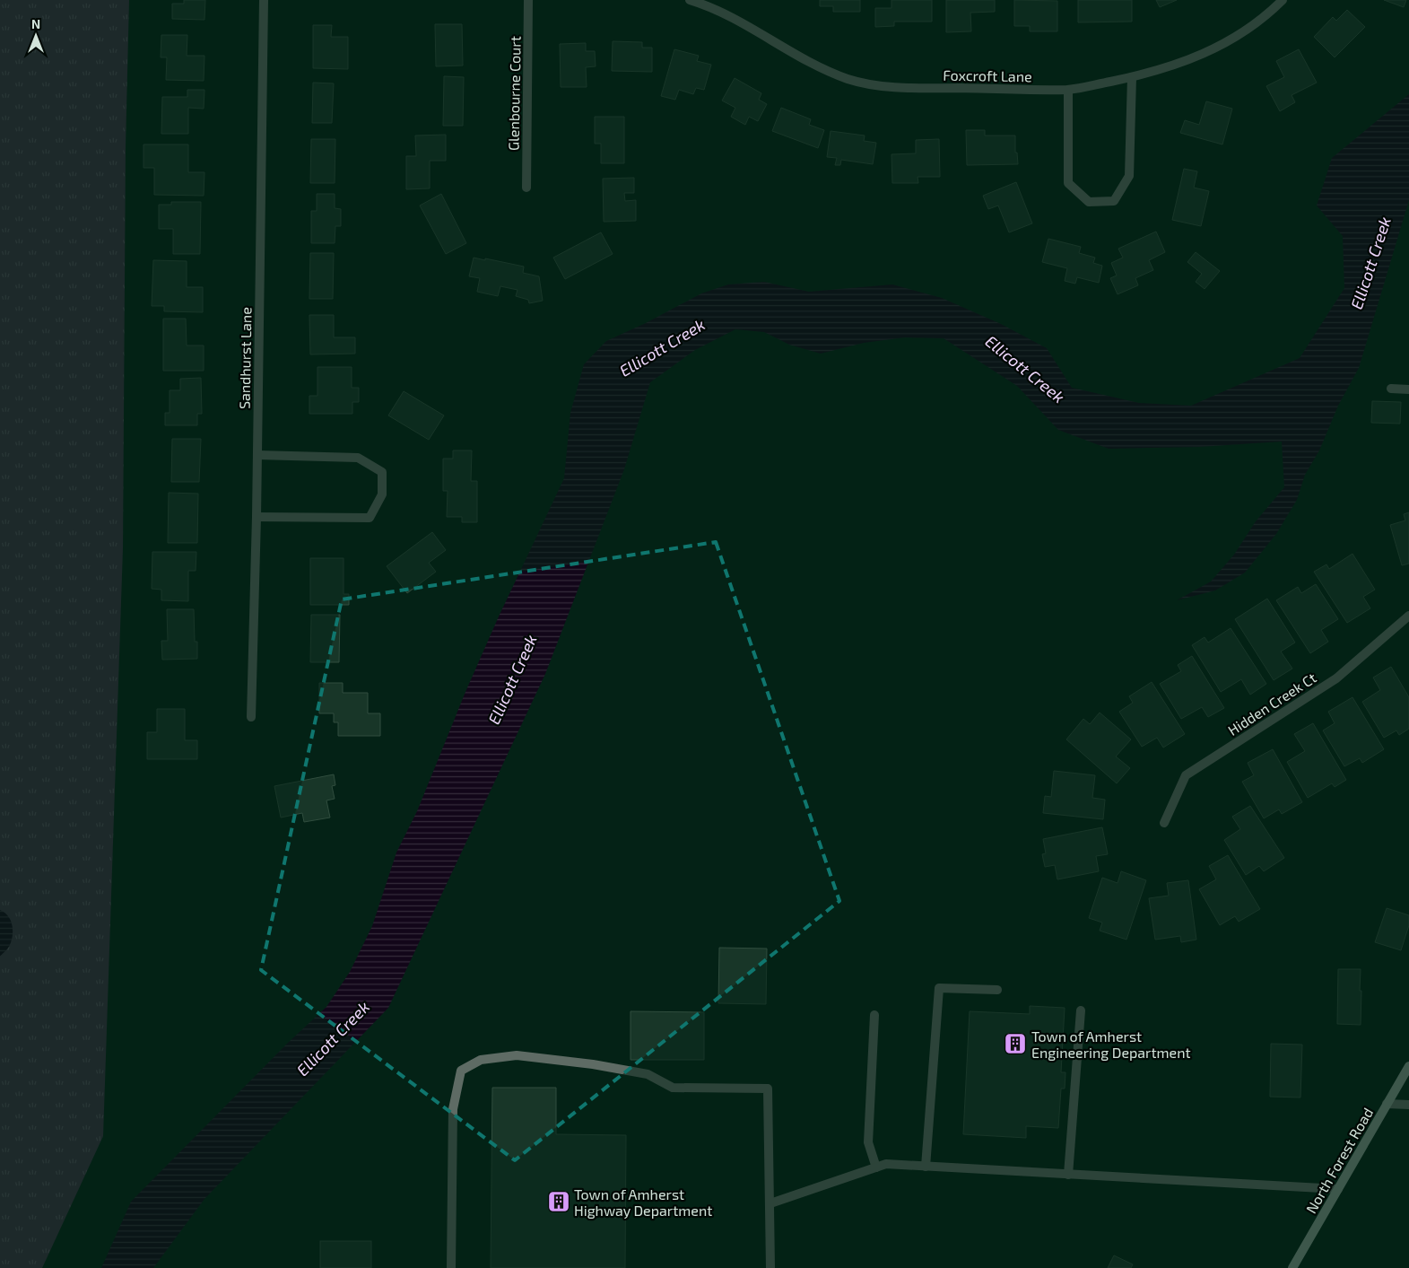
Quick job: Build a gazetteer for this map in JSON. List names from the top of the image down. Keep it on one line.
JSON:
{"streets":{"street":["Foxcroft Lane","Glenbourne Court","Sandhurst Lane","Hidden Creek Ct","North Forest Road"]},"water":["Ellicott Creek"],"places":{"building":["Town of Amherst Engineering Department","Town of Amherst Highway Department"]},"north":"top"}
